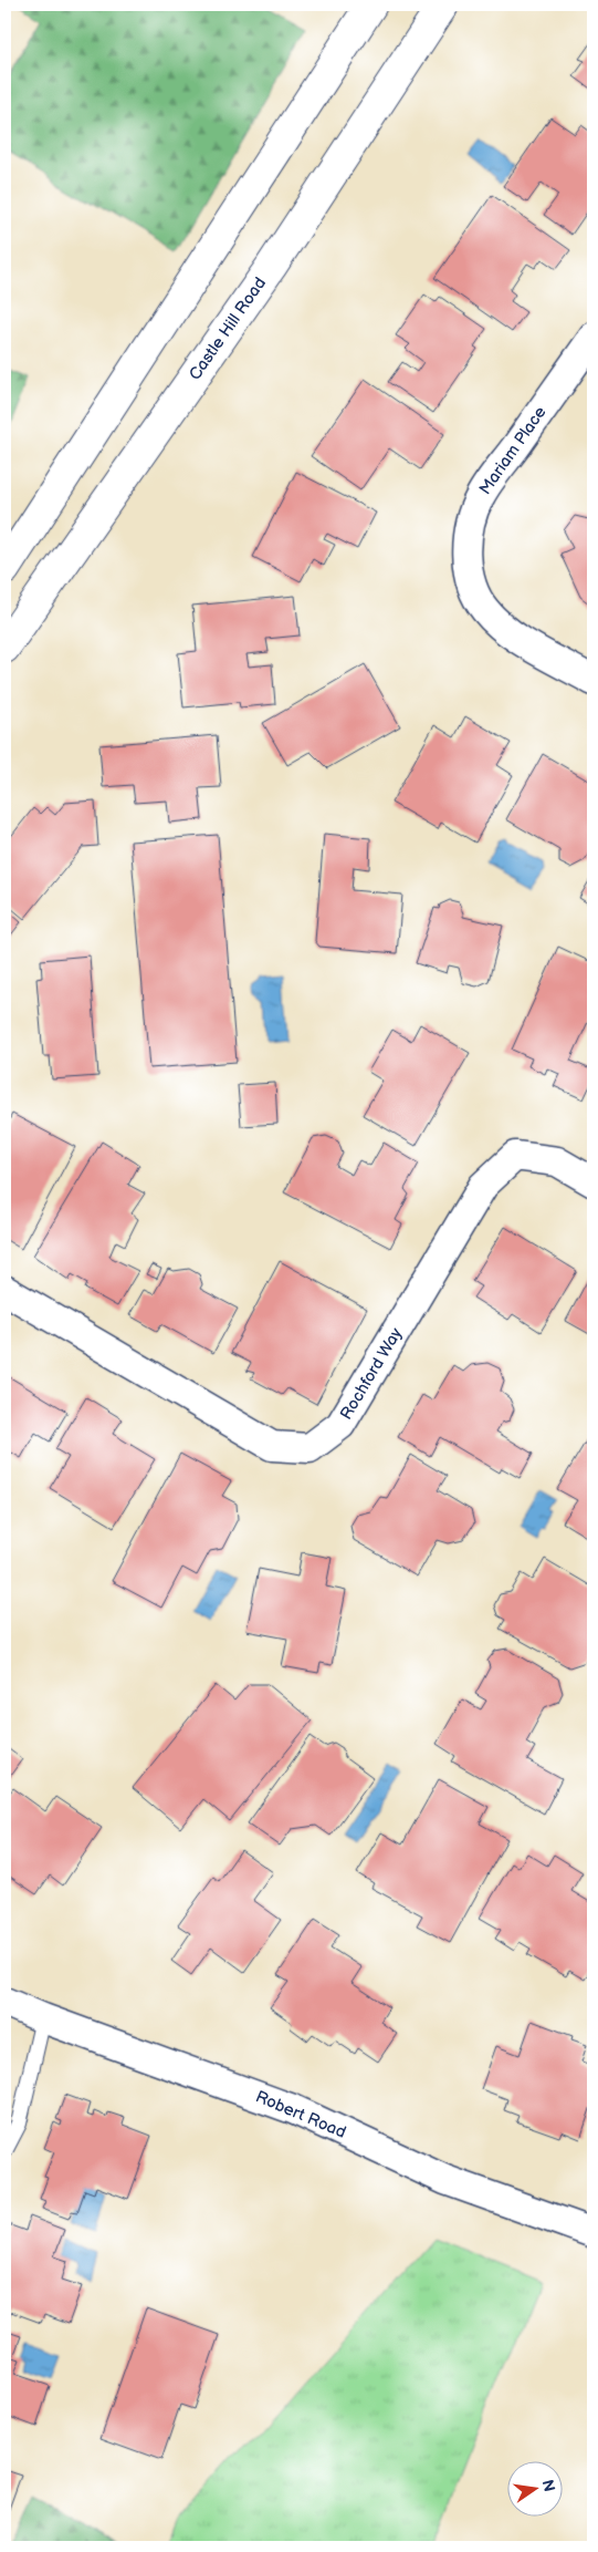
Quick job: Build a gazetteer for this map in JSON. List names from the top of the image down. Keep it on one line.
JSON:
{"streets":{"main road":["Castle Hill Road"],"street":["Mariam Place","Rochford Way","Robert Road"]},"north":"right"}
